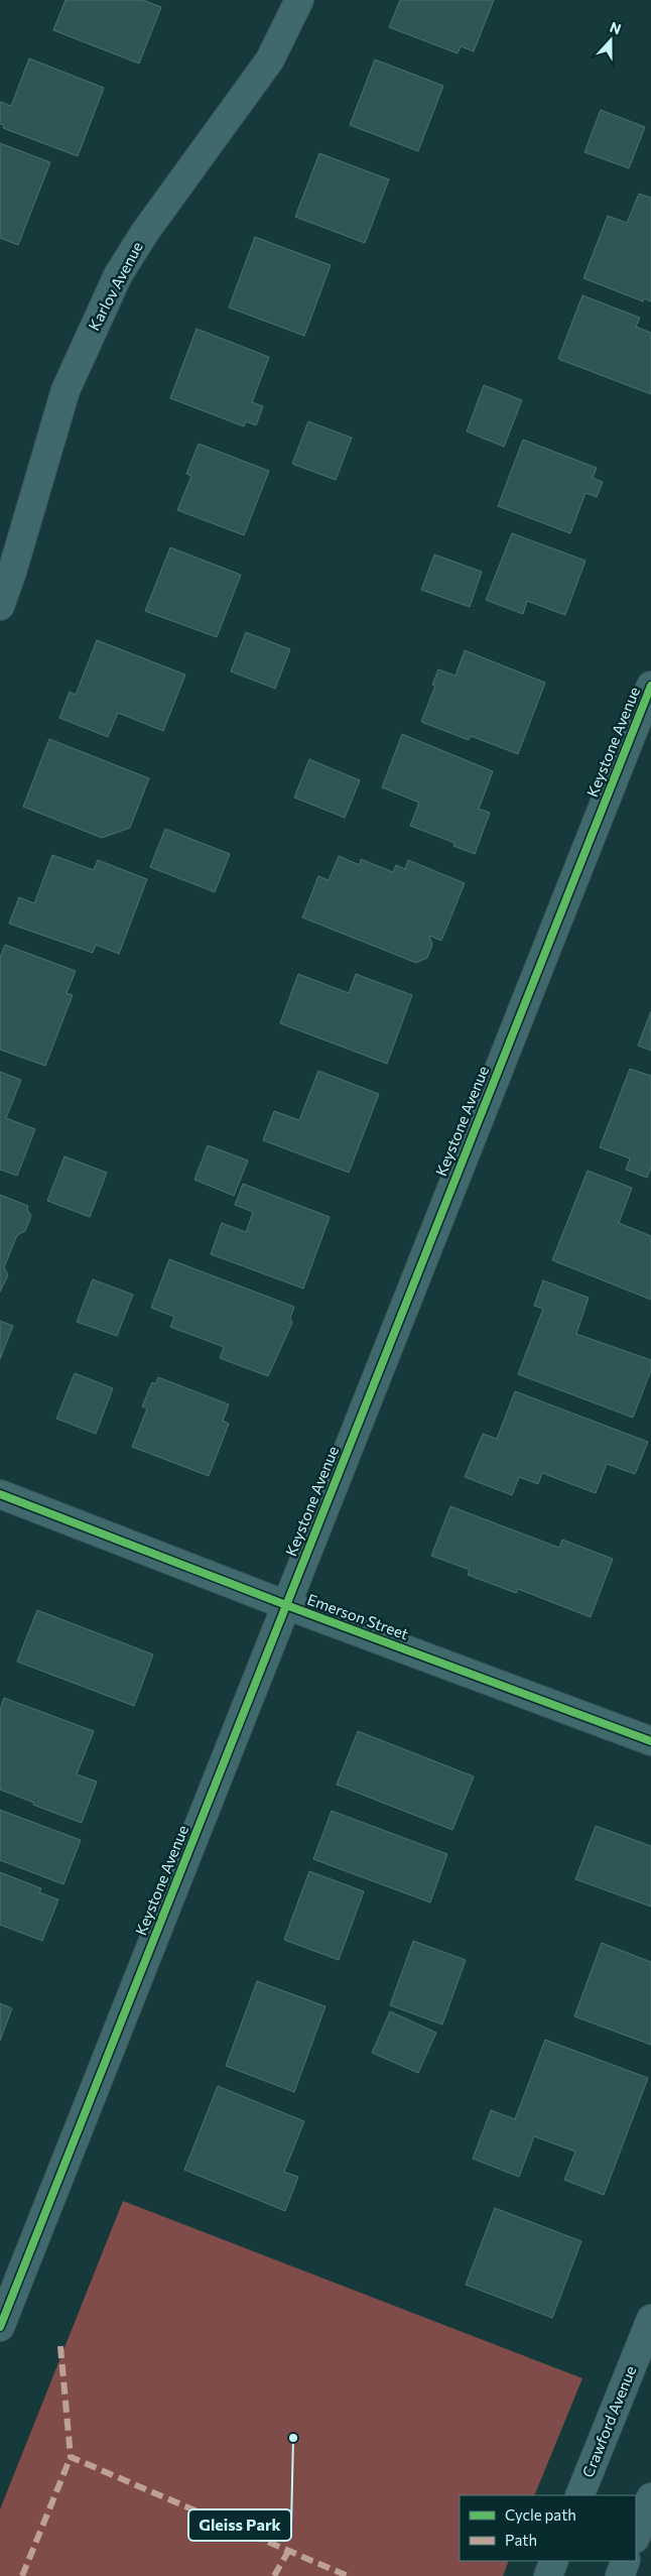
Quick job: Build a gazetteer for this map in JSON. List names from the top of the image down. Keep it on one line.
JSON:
{"streets":{"main road":["Crawford Avenue"],"street":["Karlov Avenue","Keystone Avenue","Emerson Street"]},"crossings":[["Keystone Avenue","Emerson Street"]],"places":["Gleiss Park"],"legend":["Cycle path","Path"],"north":"top"}
